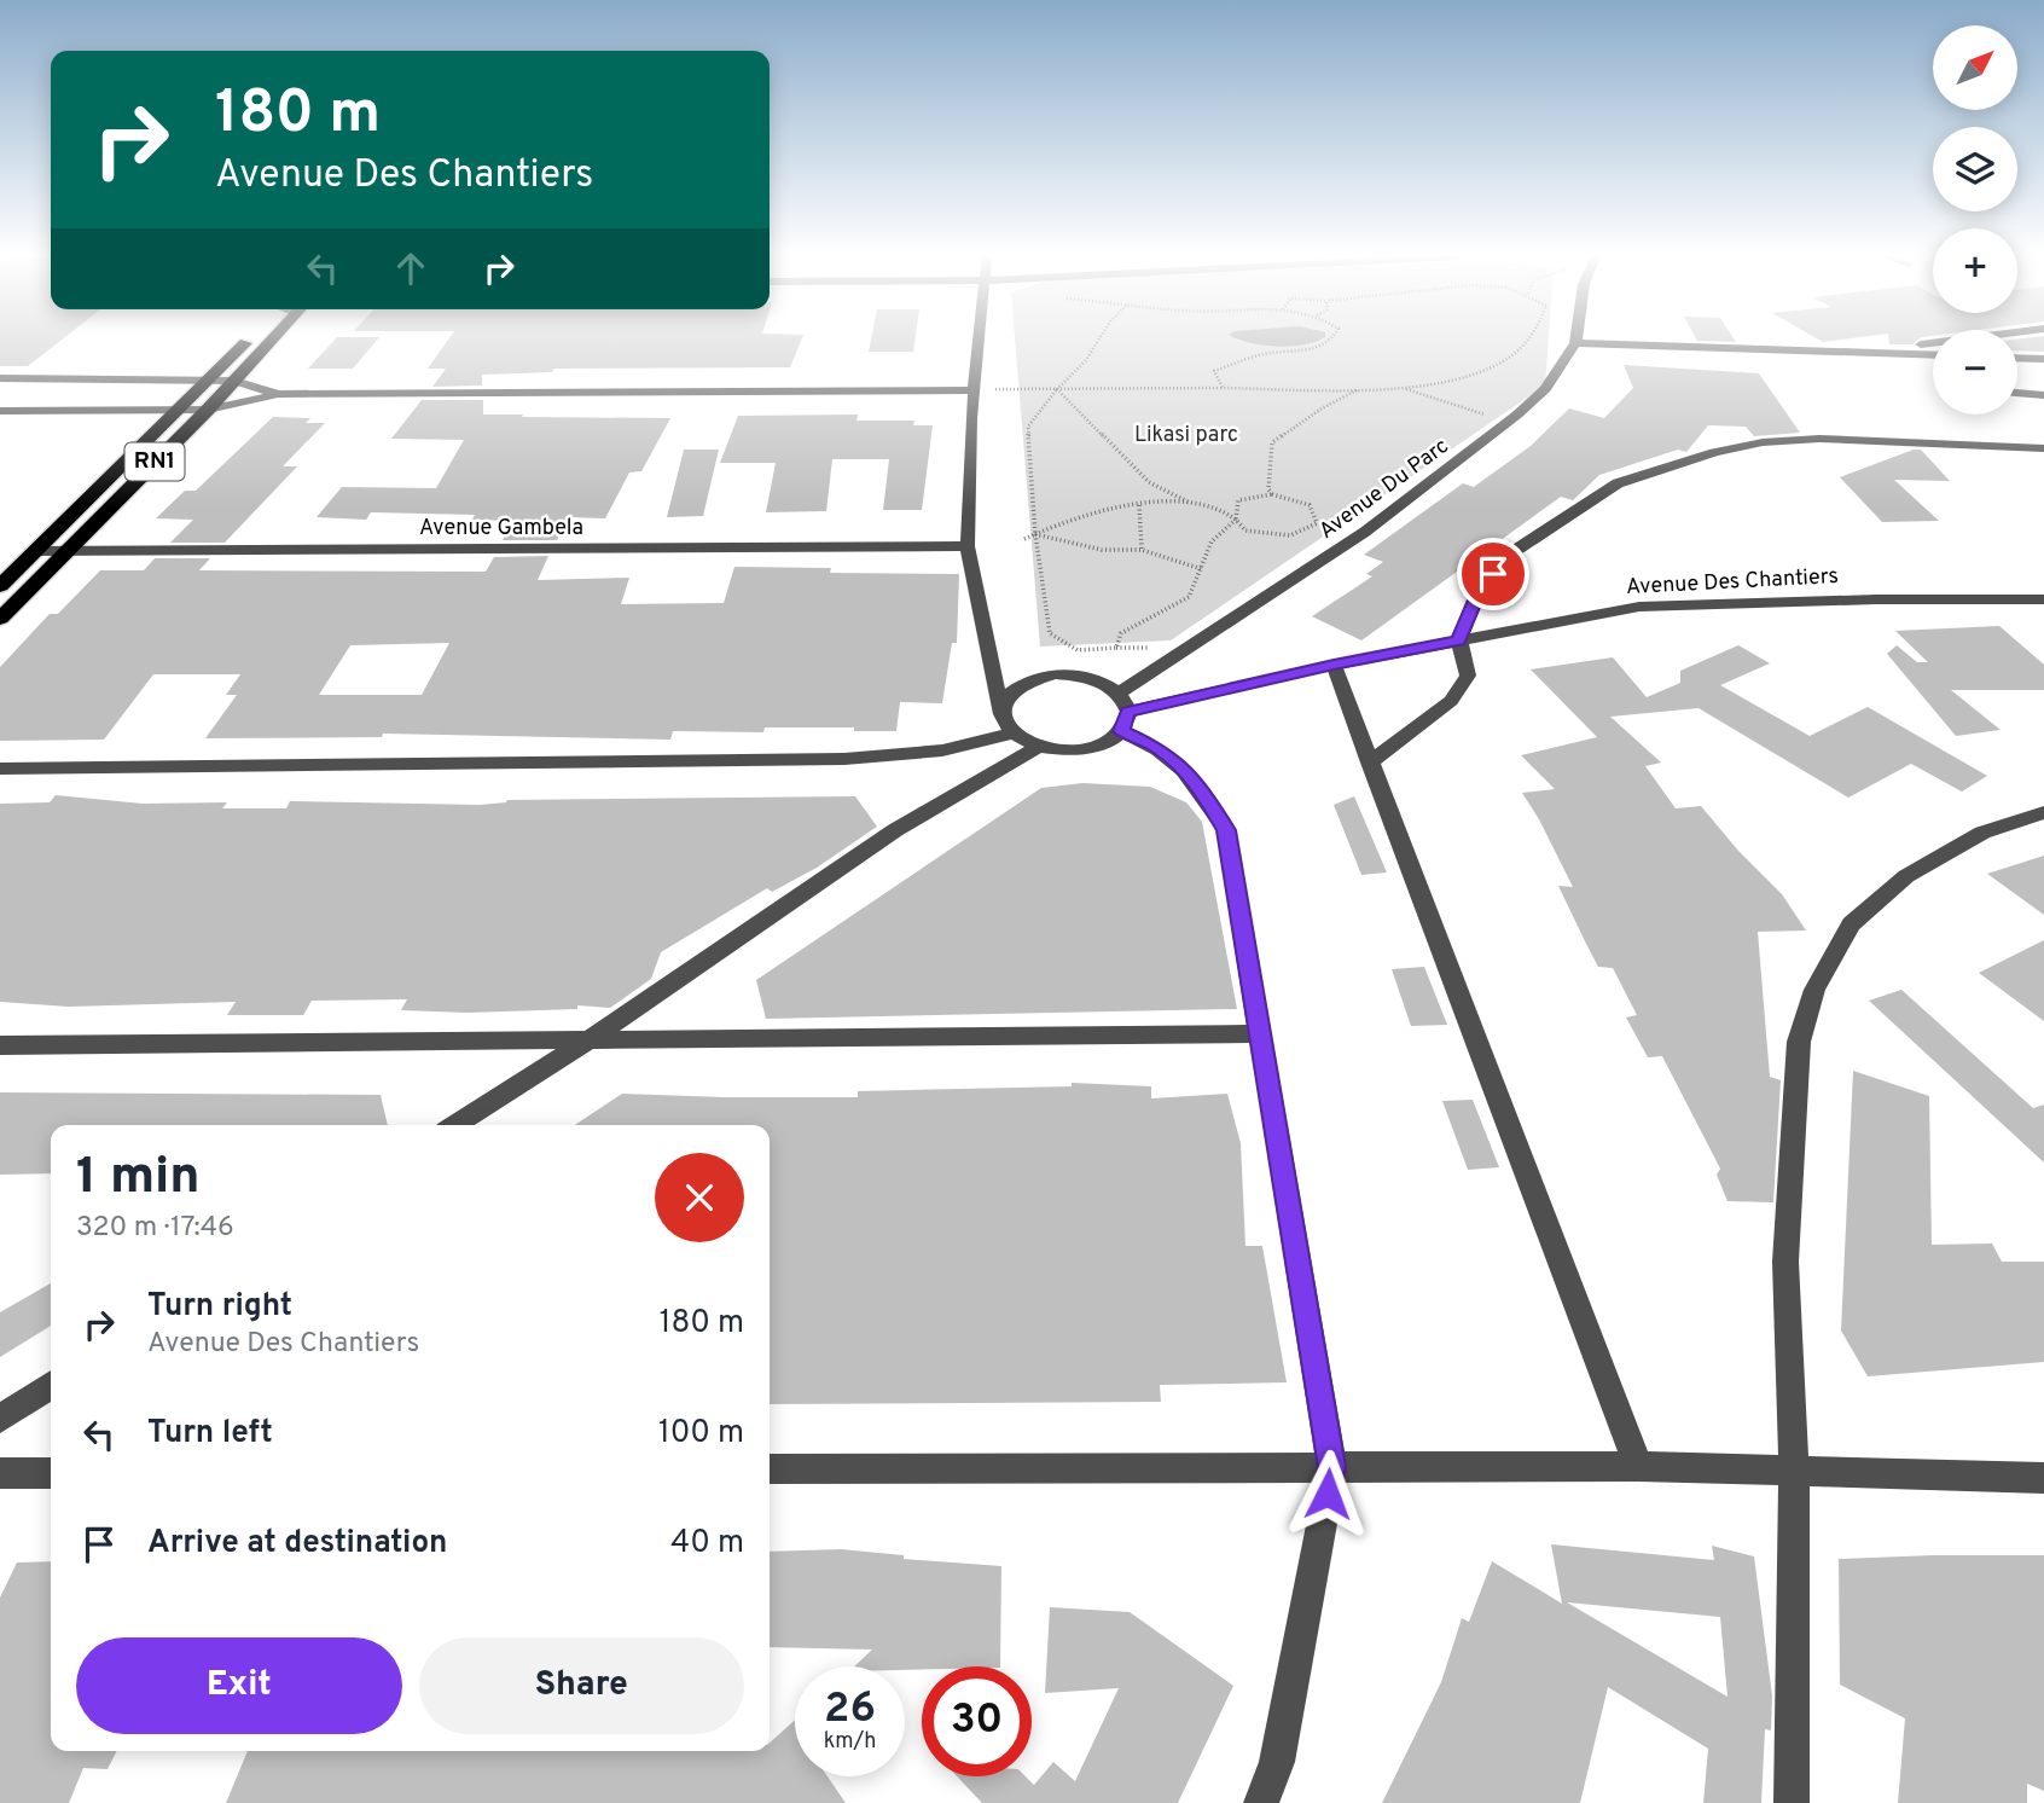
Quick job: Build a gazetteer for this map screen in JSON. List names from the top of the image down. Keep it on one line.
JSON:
{"streets":{"highway":["RN1"],"street":["Avenue Du Parc","Avenue Gambela","Avenue Des Chantiers"]},"crossings":[["RN1","Avenue Gambela"],["Avenue Du Parc","Avenue Des Chantiers"]],"parks":["Likasi parc"],"north":"top right","page":{"map_buttons":["+","−"],"turn":["180 m","Avenue Des Chantiers"],"heading":["1 min","320 m · 17:46"],"list":[{"name":"Turn right","note":"Avenue Des Chantiers","value":"180 m"},{"name":"Turn left","value":"100 m"},{"name":"Arrive at destination","value":"40 m"}],"buttons":["Exit","Share"],"speed":"26 km/h","limit":"30"}}
